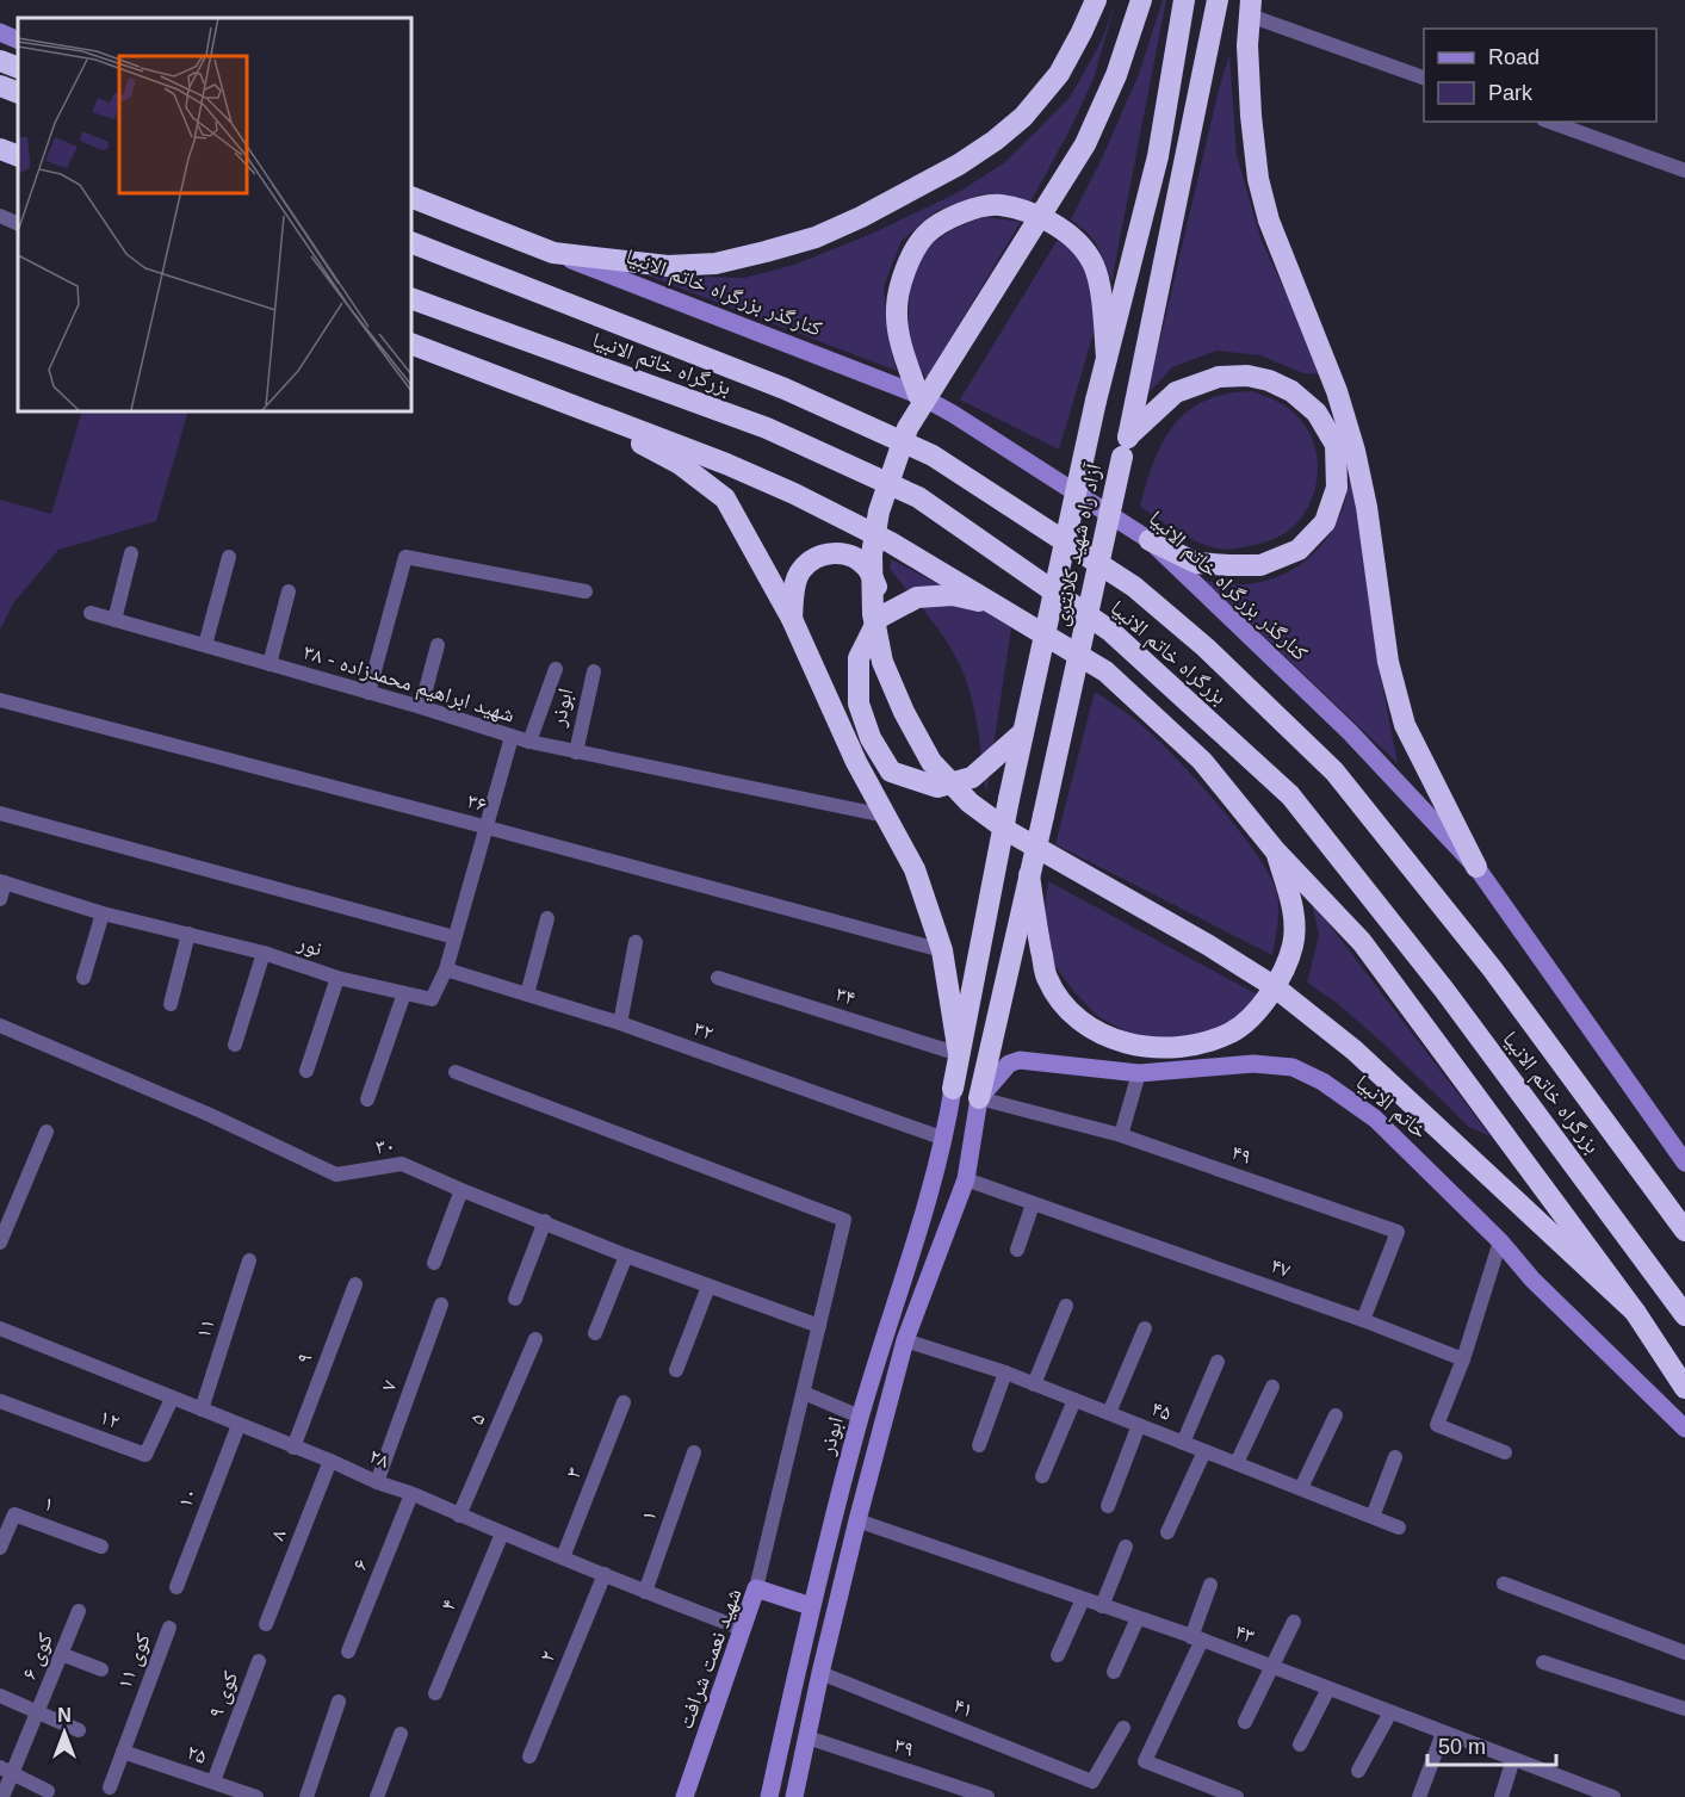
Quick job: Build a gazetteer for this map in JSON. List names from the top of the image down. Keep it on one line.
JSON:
{"streets":{"highway":["کنارگذر بزرگراه خاتم الانبیا","بزرگراه خاتم الانبیا","آزاد راه شهید کلانتری"],"main road":["ابوذر","خاتم الانبیا","شهید نعمت شرافت"],"street":["شهید ابراهیم محمدزاده - ۳۸","۳۶","نور","۳۴","۳۲","۳۰","۴۹","۴۷","۱۱","۹","۷","۴۵","۱۲","۵","۲۸","۳","۱۰","۱","۸","۶","۴","۴۳","کوی ۶","۲","کوی ۱۱","کوی ۹","۴۱","۳۹","۲۵"]},"crossings":[["آزاد راه شهید کلانتری","ابوذر"],["آزاد راه شهید کلانتری","۳۴"],["آزاد راه شهید کلانتری","خاتم الانبیا"],["آزاد راه شهید کلانتری","۴۹"],["شهید ابراهیم محمدزاده - ۳۸","ابوذر"],["شهید ابراهیم محمدزاده - ۳۸","نور"],["ابوذر","۳۲"],["ابوذر","شهید نعمت شرافت"],["۳۶","نور"],["نور","۳۲"],["خاتم الانبیا","۴۹"],["۴۹","۴۷"],["۱۱","۲۸"],["۹","۲۸"],["۷","۲۸"],["۱۲","۲۸"],["۵","۲۸"],["۲۸","۳"],["۲۸","۱۰"],["۲۸","۱"],["۲۸","۸"],["۲۸","۶"],["۲۸","۴"],["۲۸","۲"],["۲۸","شهید نعمت شرافت"],["کوی ۱۱","۲۵"],["کوی ۹","۲۵"]],"legend":["Road","Park"],"scale_bar":"50 m","north":"top"}
